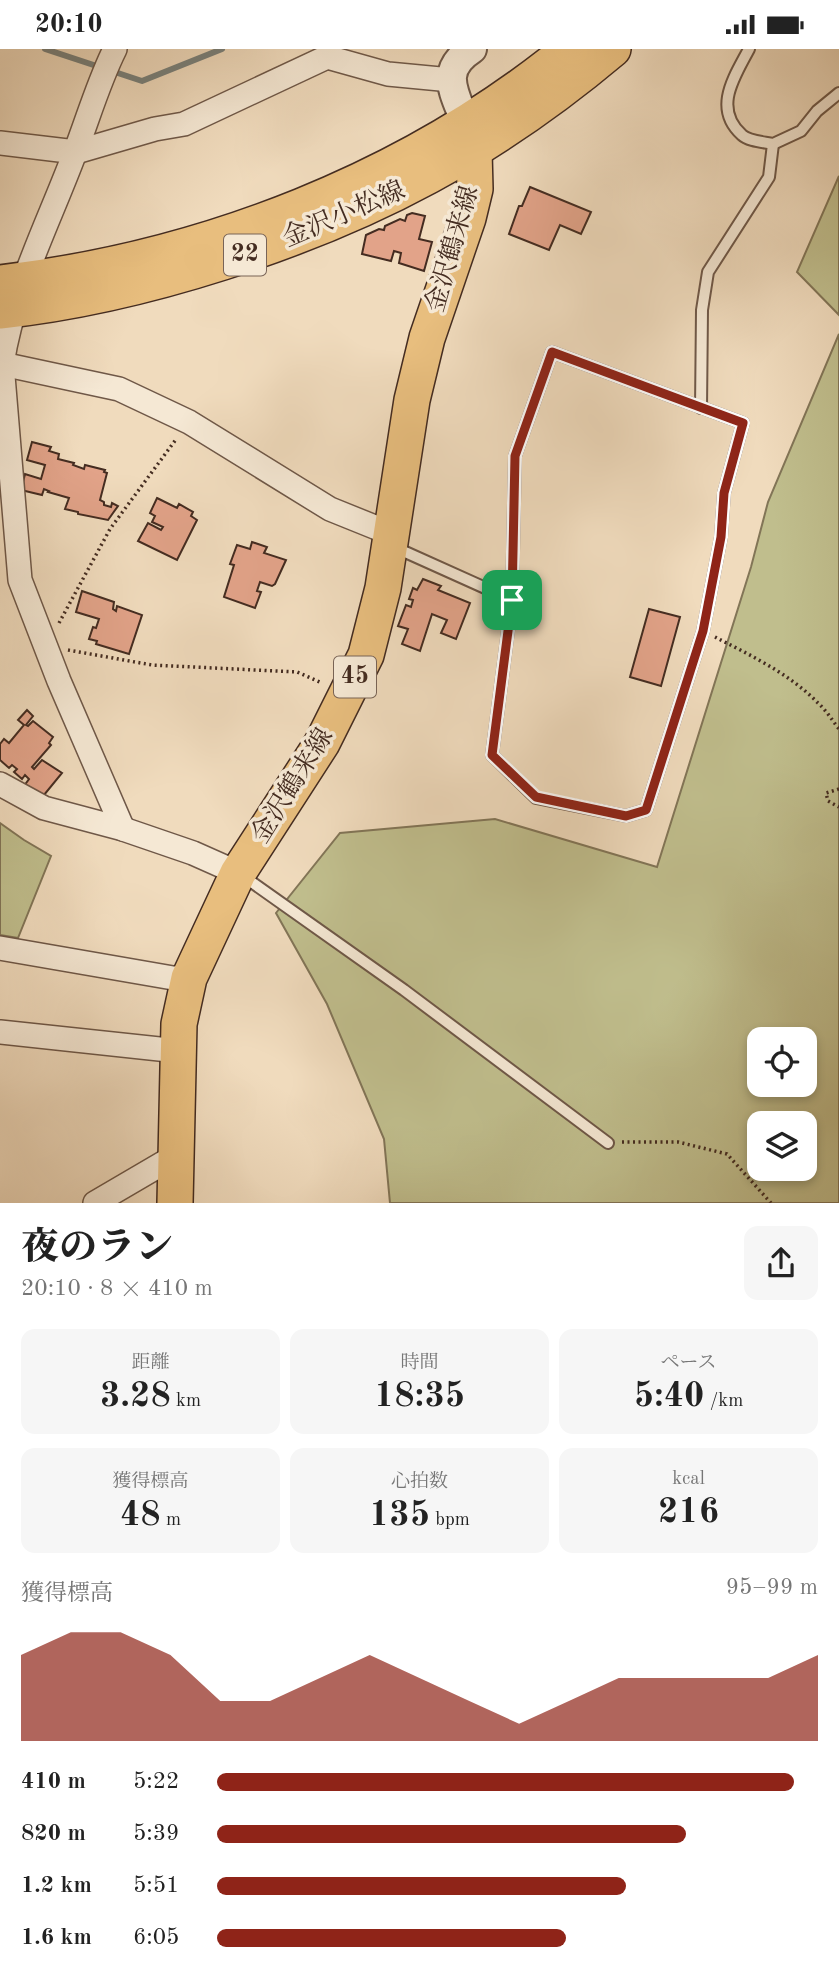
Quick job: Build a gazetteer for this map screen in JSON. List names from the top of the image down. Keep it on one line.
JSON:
{"streets":{"main road":["金沢小松線","金沢鶴来線","22","45"]},"crossings":[["金沢小松線","金沢鶴来線"]],"page":{"status":"20:10","heading":["夜のラン","20:10 · 8 × 410 m"],"stats":[["距離","3.28 km"],["時間","18:35"],["ペース","5:40 /km"],["獲得標高","48 m"],["心拍数","135 bpm"],["kcal","216"]],"chart":["獲得標高","95–99 m"],"list":[{"name":"410 m","note":"5:22"},{"name":"820 m","note":"5:39"},{"name":"1.2 km","note":"5:51"},{"name":"1.6 km","note":"6:05"}]}}
